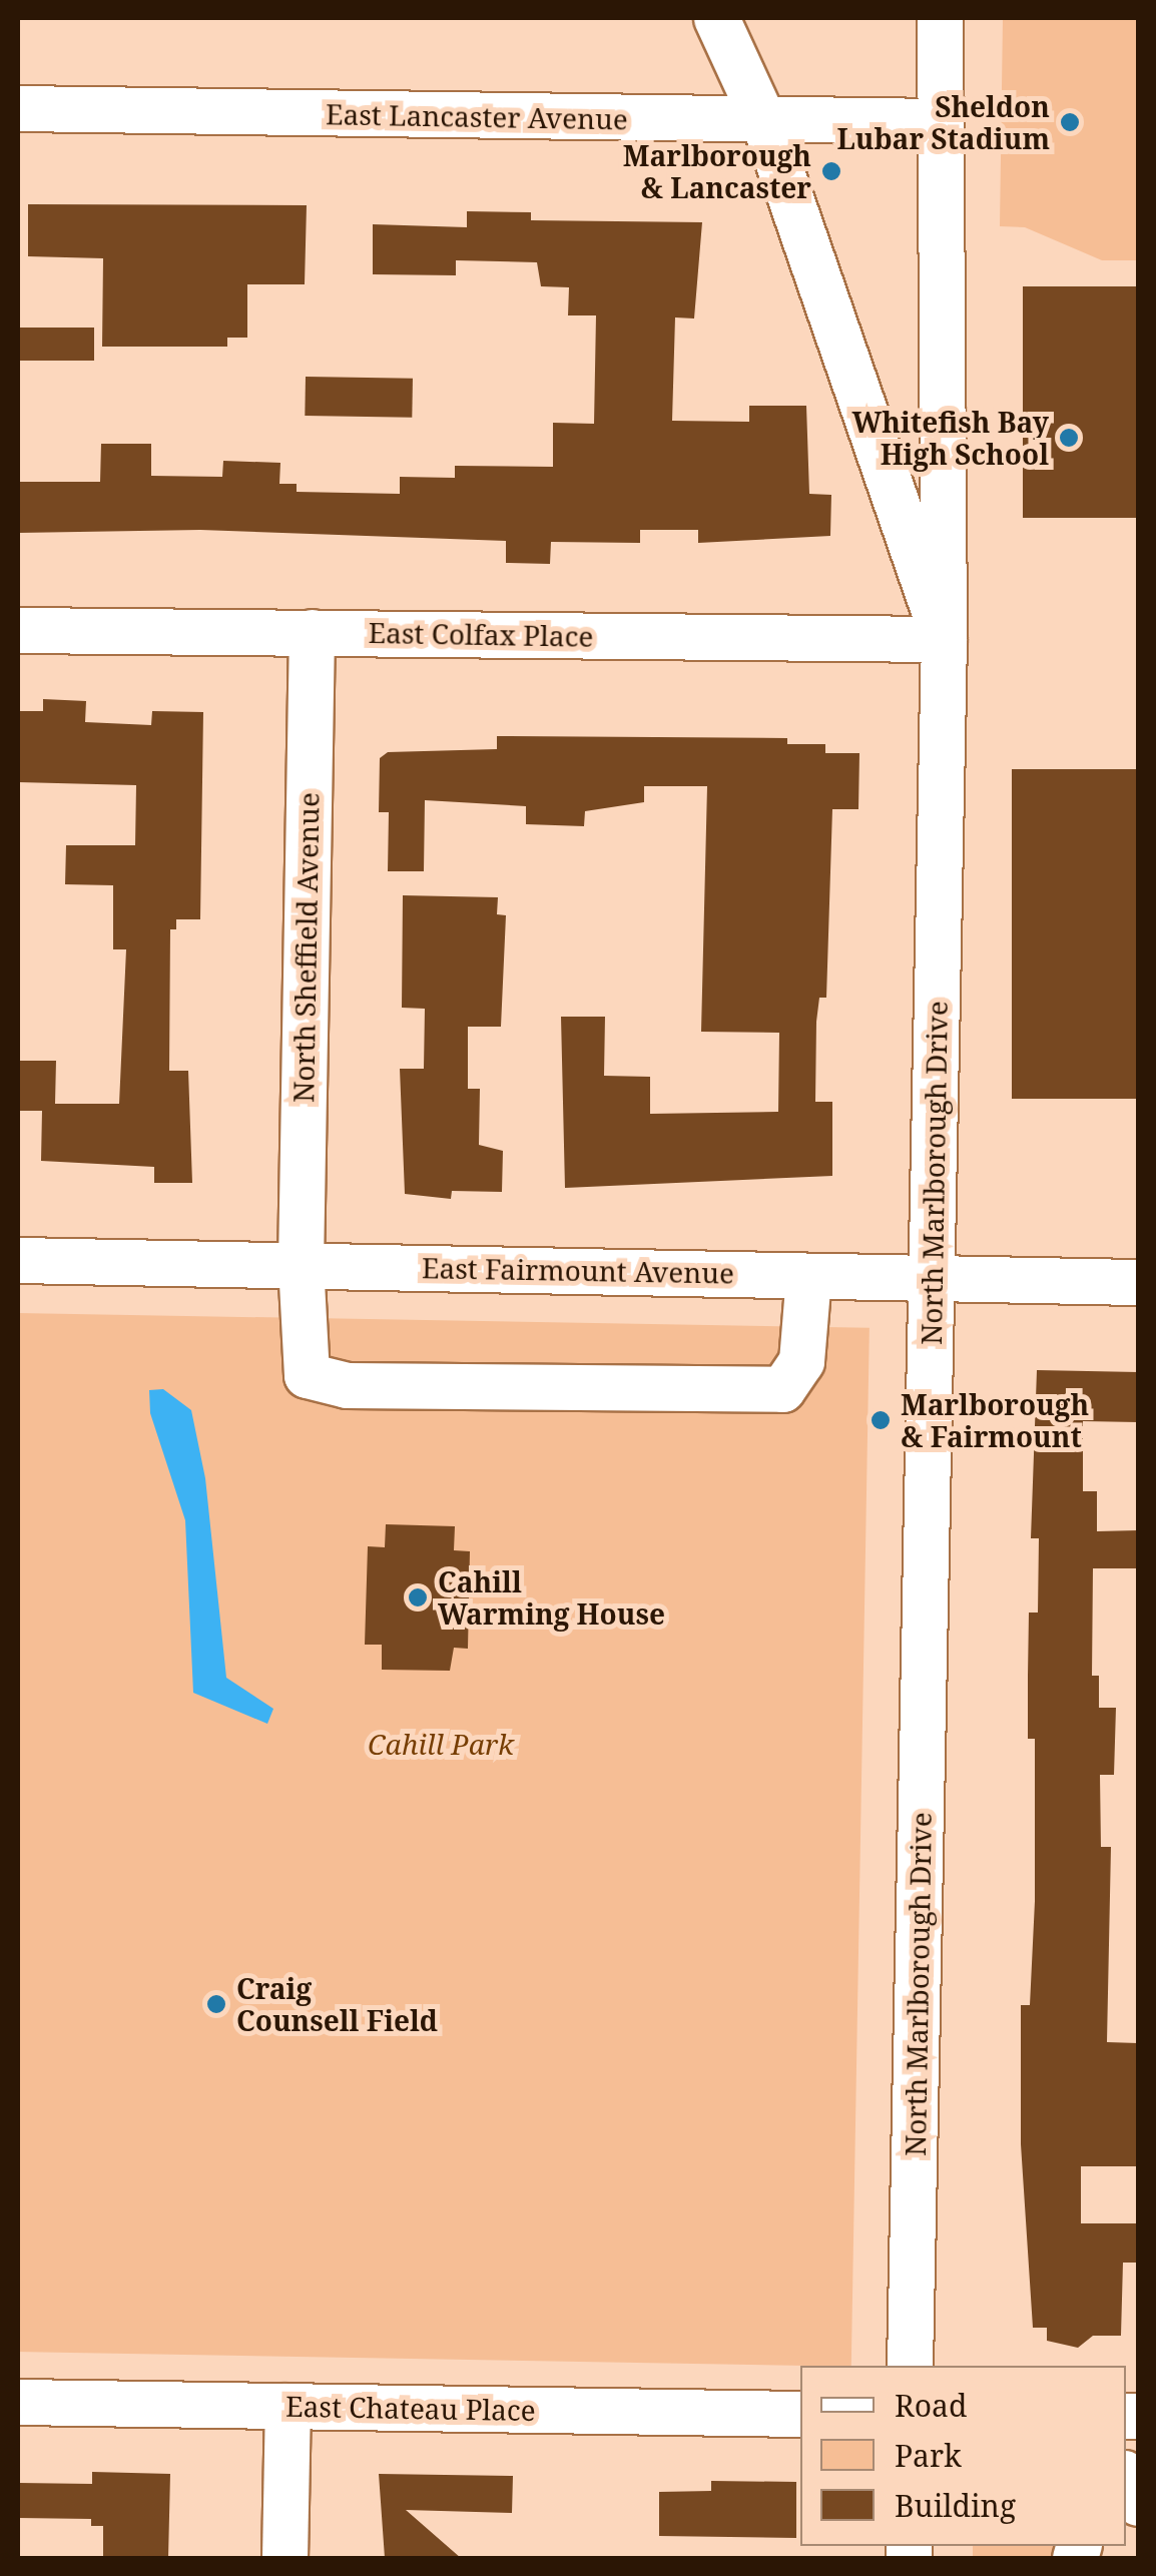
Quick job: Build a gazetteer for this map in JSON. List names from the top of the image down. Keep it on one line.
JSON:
{"streets":{"street":["East Lancaster Avenue","East Colfax Place","North Sheffield Avenue","North Marlborough Drive","East Fairmount Avenue","East Chateau Place"]},"crossings":[["East Lancaster Avenue","North Marlborough Drive"],["East Colfax Place","North Sheffield Avenue"],["East Colfax Place","North Marlborough Drive"],["North Sheffield Avenue","East Fairmount Avenue"],["North Marlborough Drive","East Fairmount Avenue"]],"parks":["Cahill Park"],"places":["Sheldon Lubar Stadium","Marlborough & Lancaster","Whitefish Bay High School","Marlborough & Fairmount","Cahill Warming House","Craig Counsell Field"],"legend":["Road","Park","Building"]}
